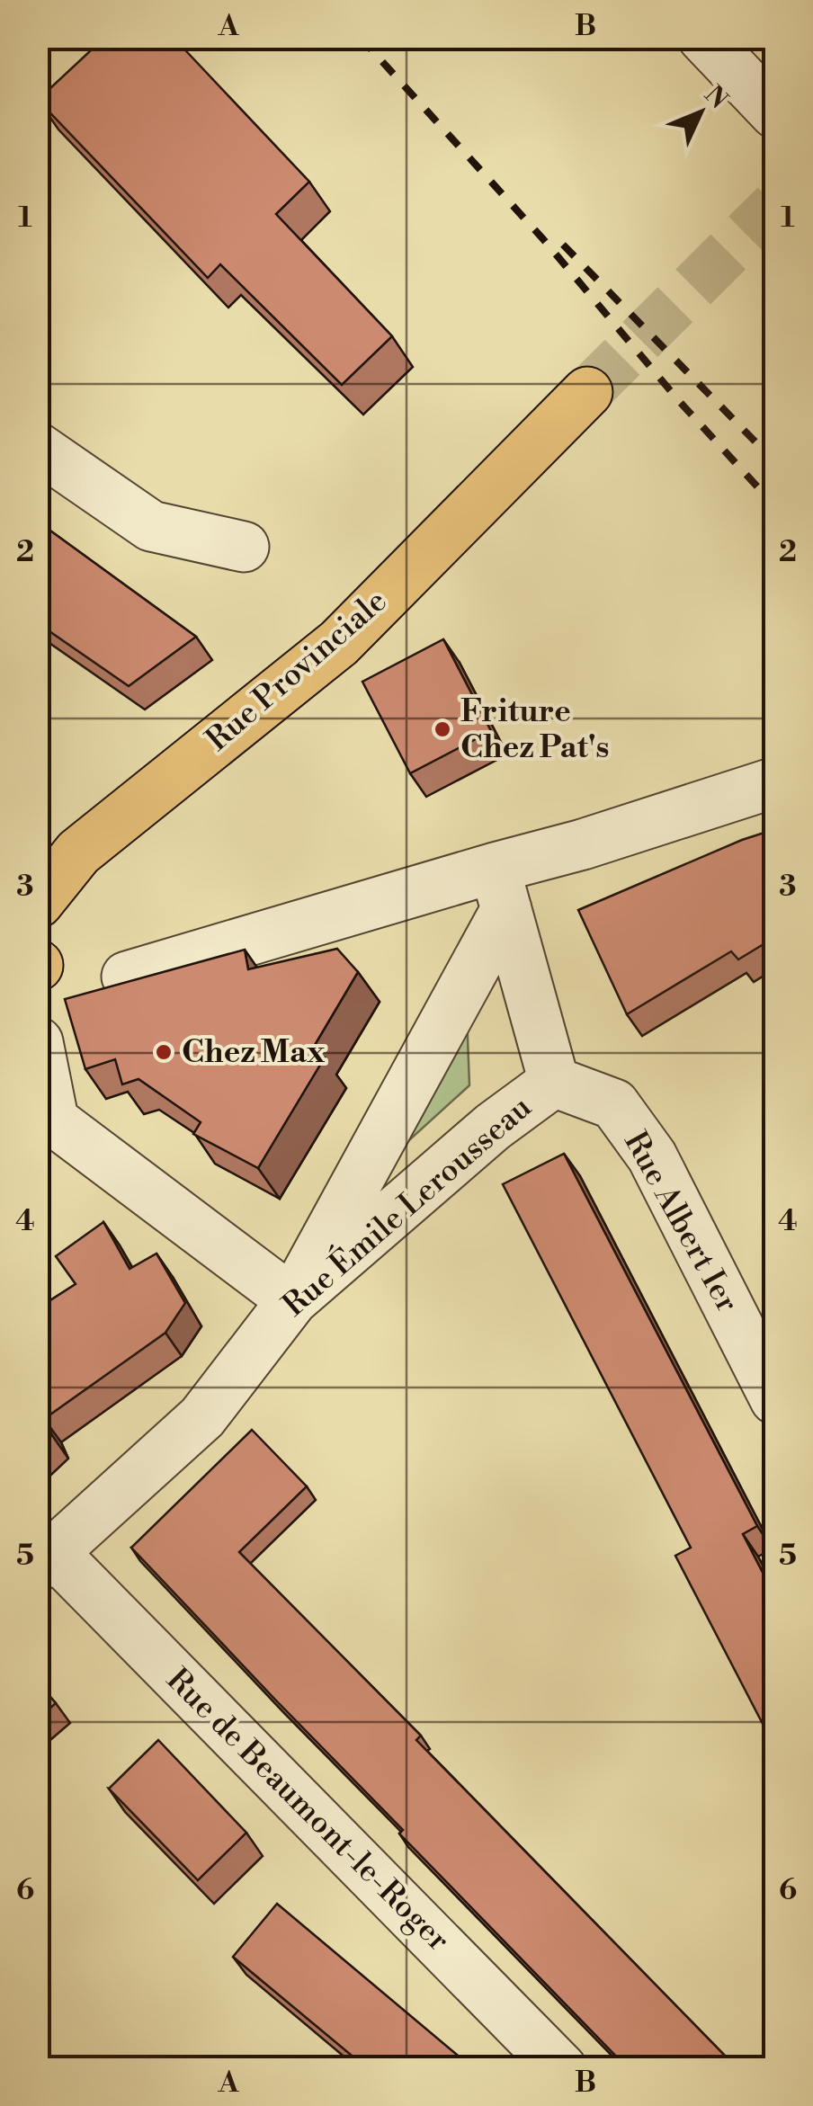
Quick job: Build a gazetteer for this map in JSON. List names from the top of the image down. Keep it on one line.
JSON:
{"streets":{"main road":["Rue Provinciale"],"street":["Rue Émile Lerousseau","Rue Albert Ier","Rue de Beaumont-le-Roger"]},"crossings":[["Rue Émile Lerousseau","Rue Albert Ier"],["Rue Émile Lerousseau","Rue de Beaumont-le-Roger"]],"places":["Friture Chez Pat's","Chez Max"],"north":"top right","grid":{"columns":["A","B"],"rows":["1","2","3","4","5","6"]}}
